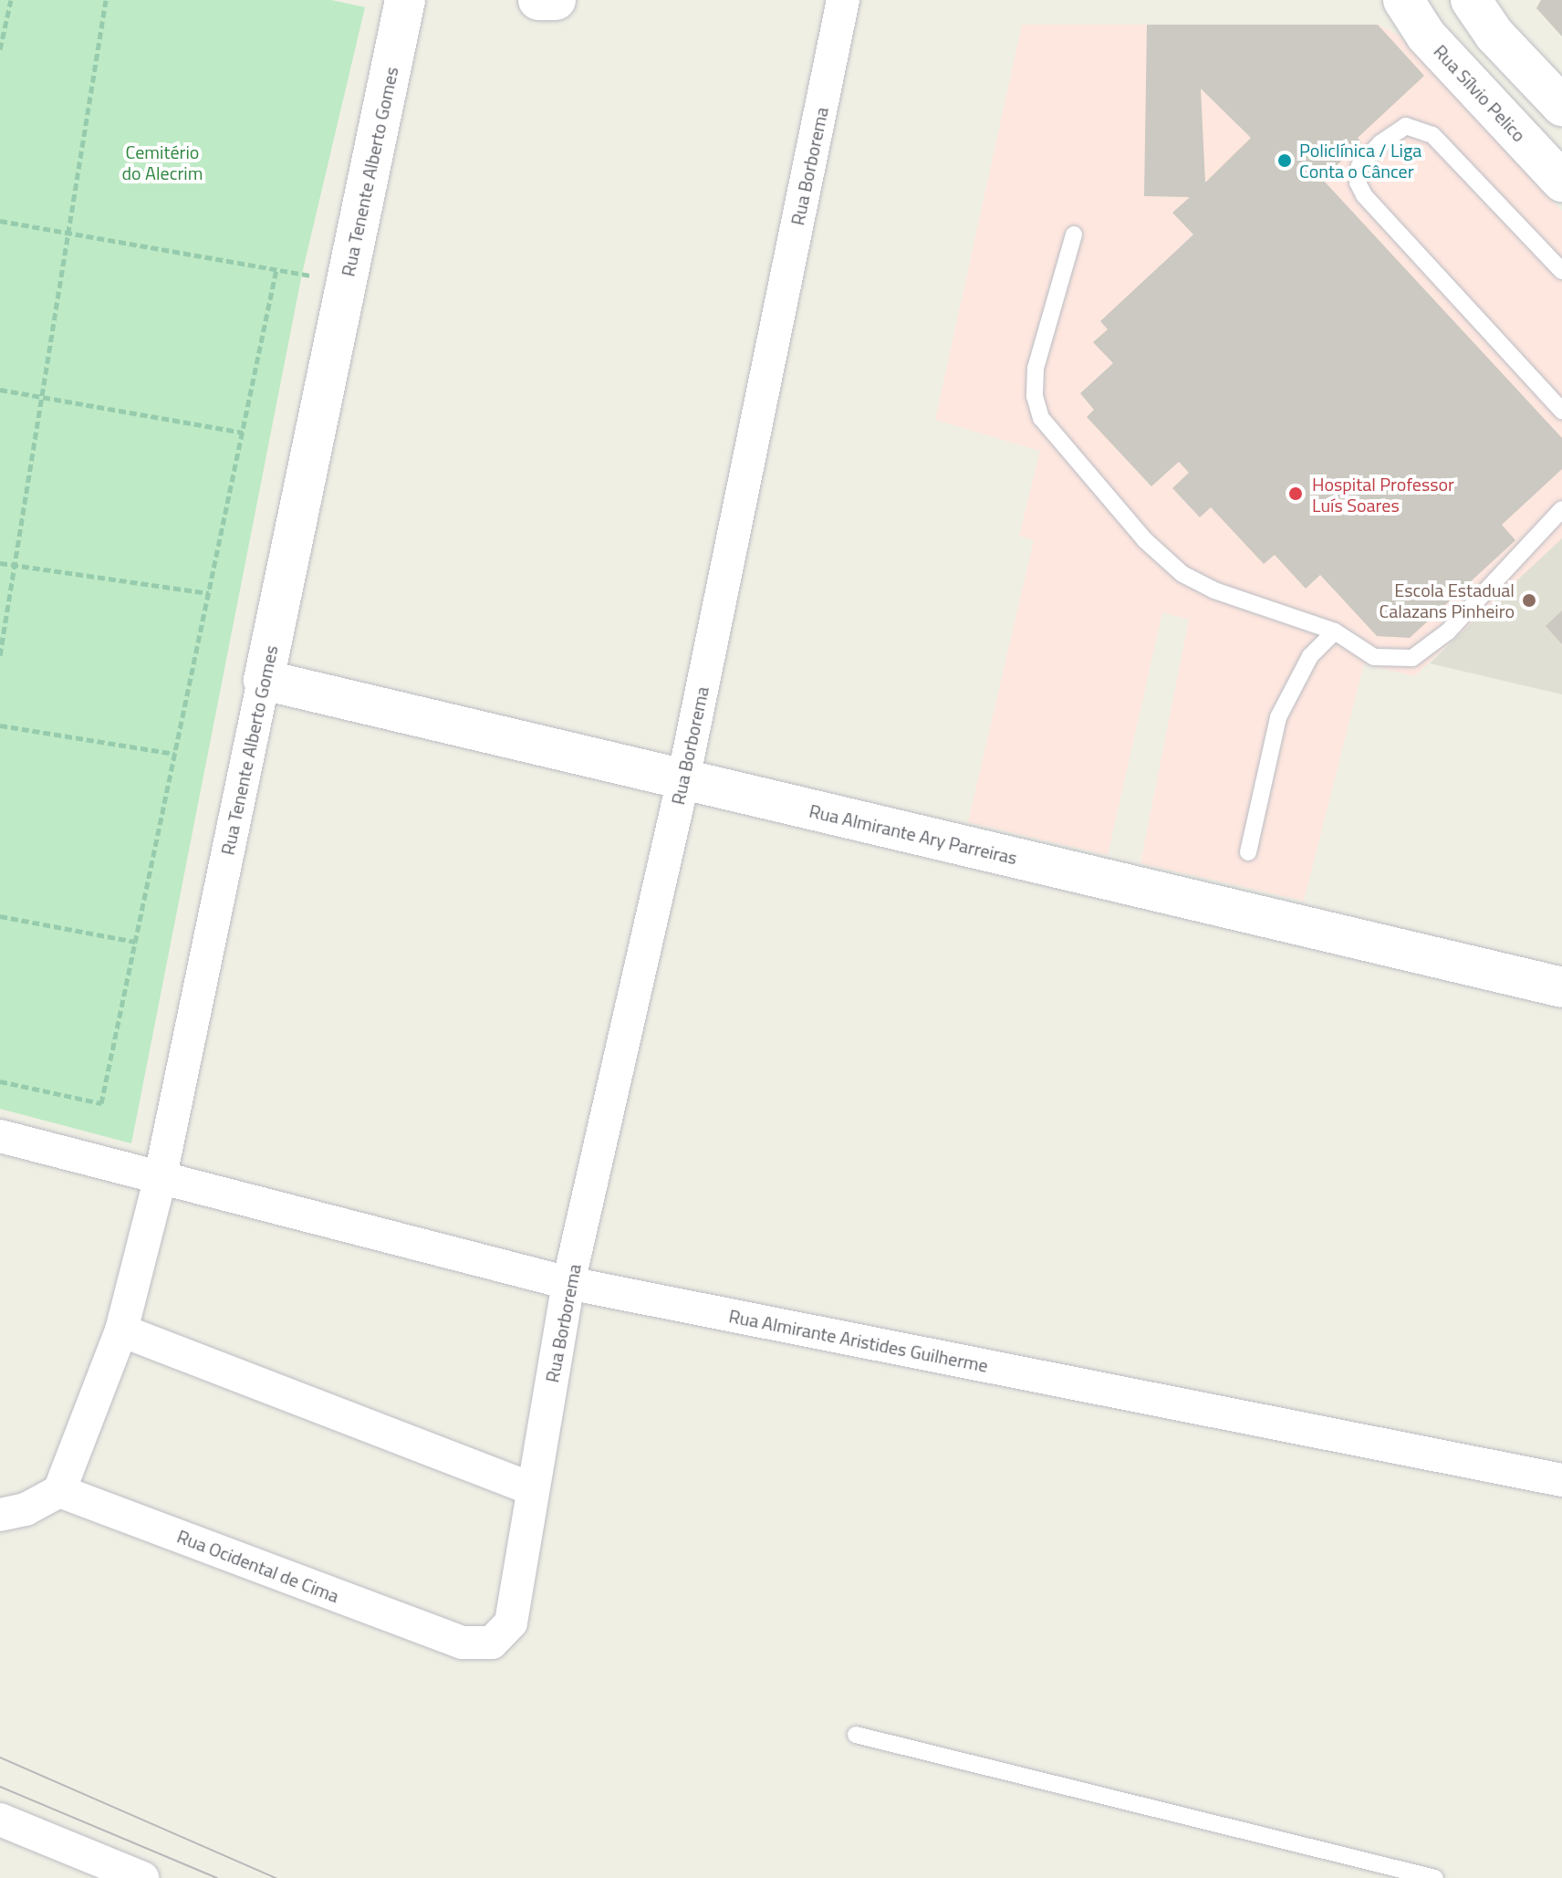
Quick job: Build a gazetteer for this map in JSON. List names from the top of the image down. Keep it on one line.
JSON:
{"streets":{"main road":["Rua Sílvio Pelico","Rua Tenente Alberto Gomes","Rua Almirante Ary Parreiras"],"street":["Rua Borborema","Rua Almirante Aristides Guilherme","Rua Ocidental de Cima"]},"crossings":[["Rua Borborema","Rua Almirante Ary Parreiras"],["Rua Borborema","Rua Almirante Aristides Guilherme"],["Rua Borborema","Rua Ocidental de Cima"],["Rua Tenente Alberto Gomes","Rua Almirante Ary Parreiras"],["Rua Tenente Alberto Gomes","Rua Almirante Aristides Guilherme"],["Rua Tenente Alberto Gomes","Rua Ocidental de Cima"]],"parks":["Cemitério do Alecrim"],"places":["Policlínica / Liga Conta o Câncer","Hospital Professor Luís Soares","Escola Estadual Calazans Pinheiro"]}
